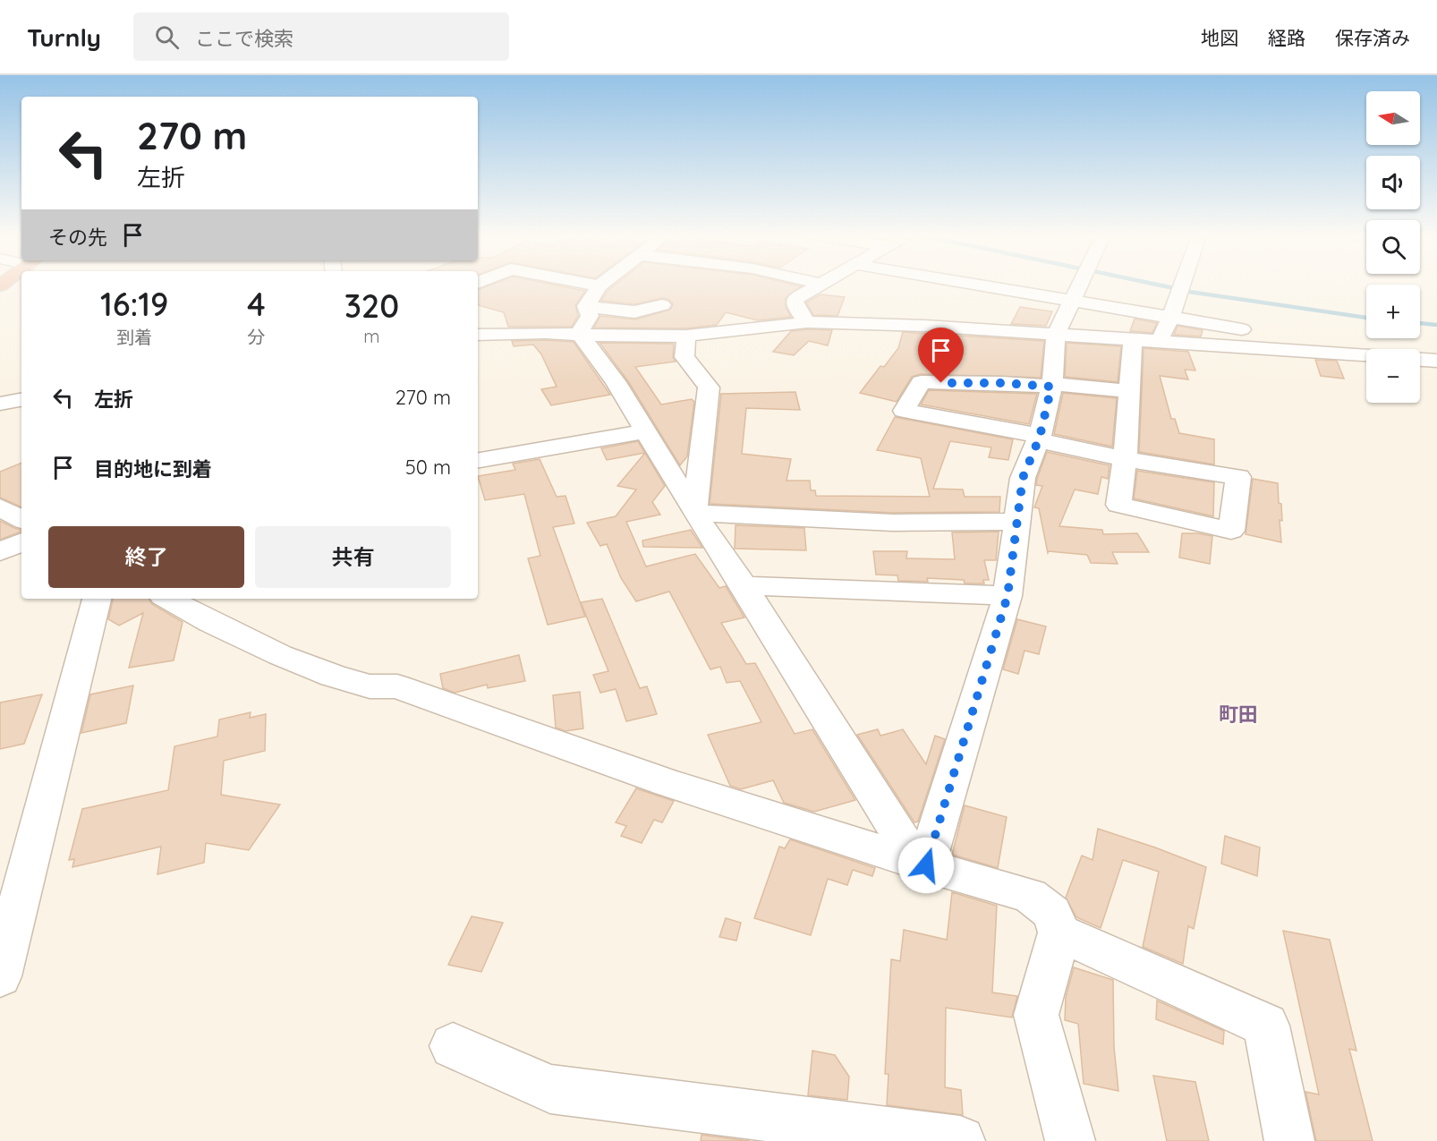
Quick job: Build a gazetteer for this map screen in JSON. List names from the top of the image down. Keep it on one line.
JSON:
{"districts":["町田"],"north":"left","page":{"header":"Turnly","search":"ここで検索","nav":["地図","経路","保存済み"],"map_buttons":["+","−"],"turn":["270 m","左折"],"then":"その先","eta":["16:19","到着","4","分","320","m"],"list":[{"name":"左折","value":"270 m"},{"name":"目的地に到着","value":"50 m"}],"buttons":["終了","共有"]}}
